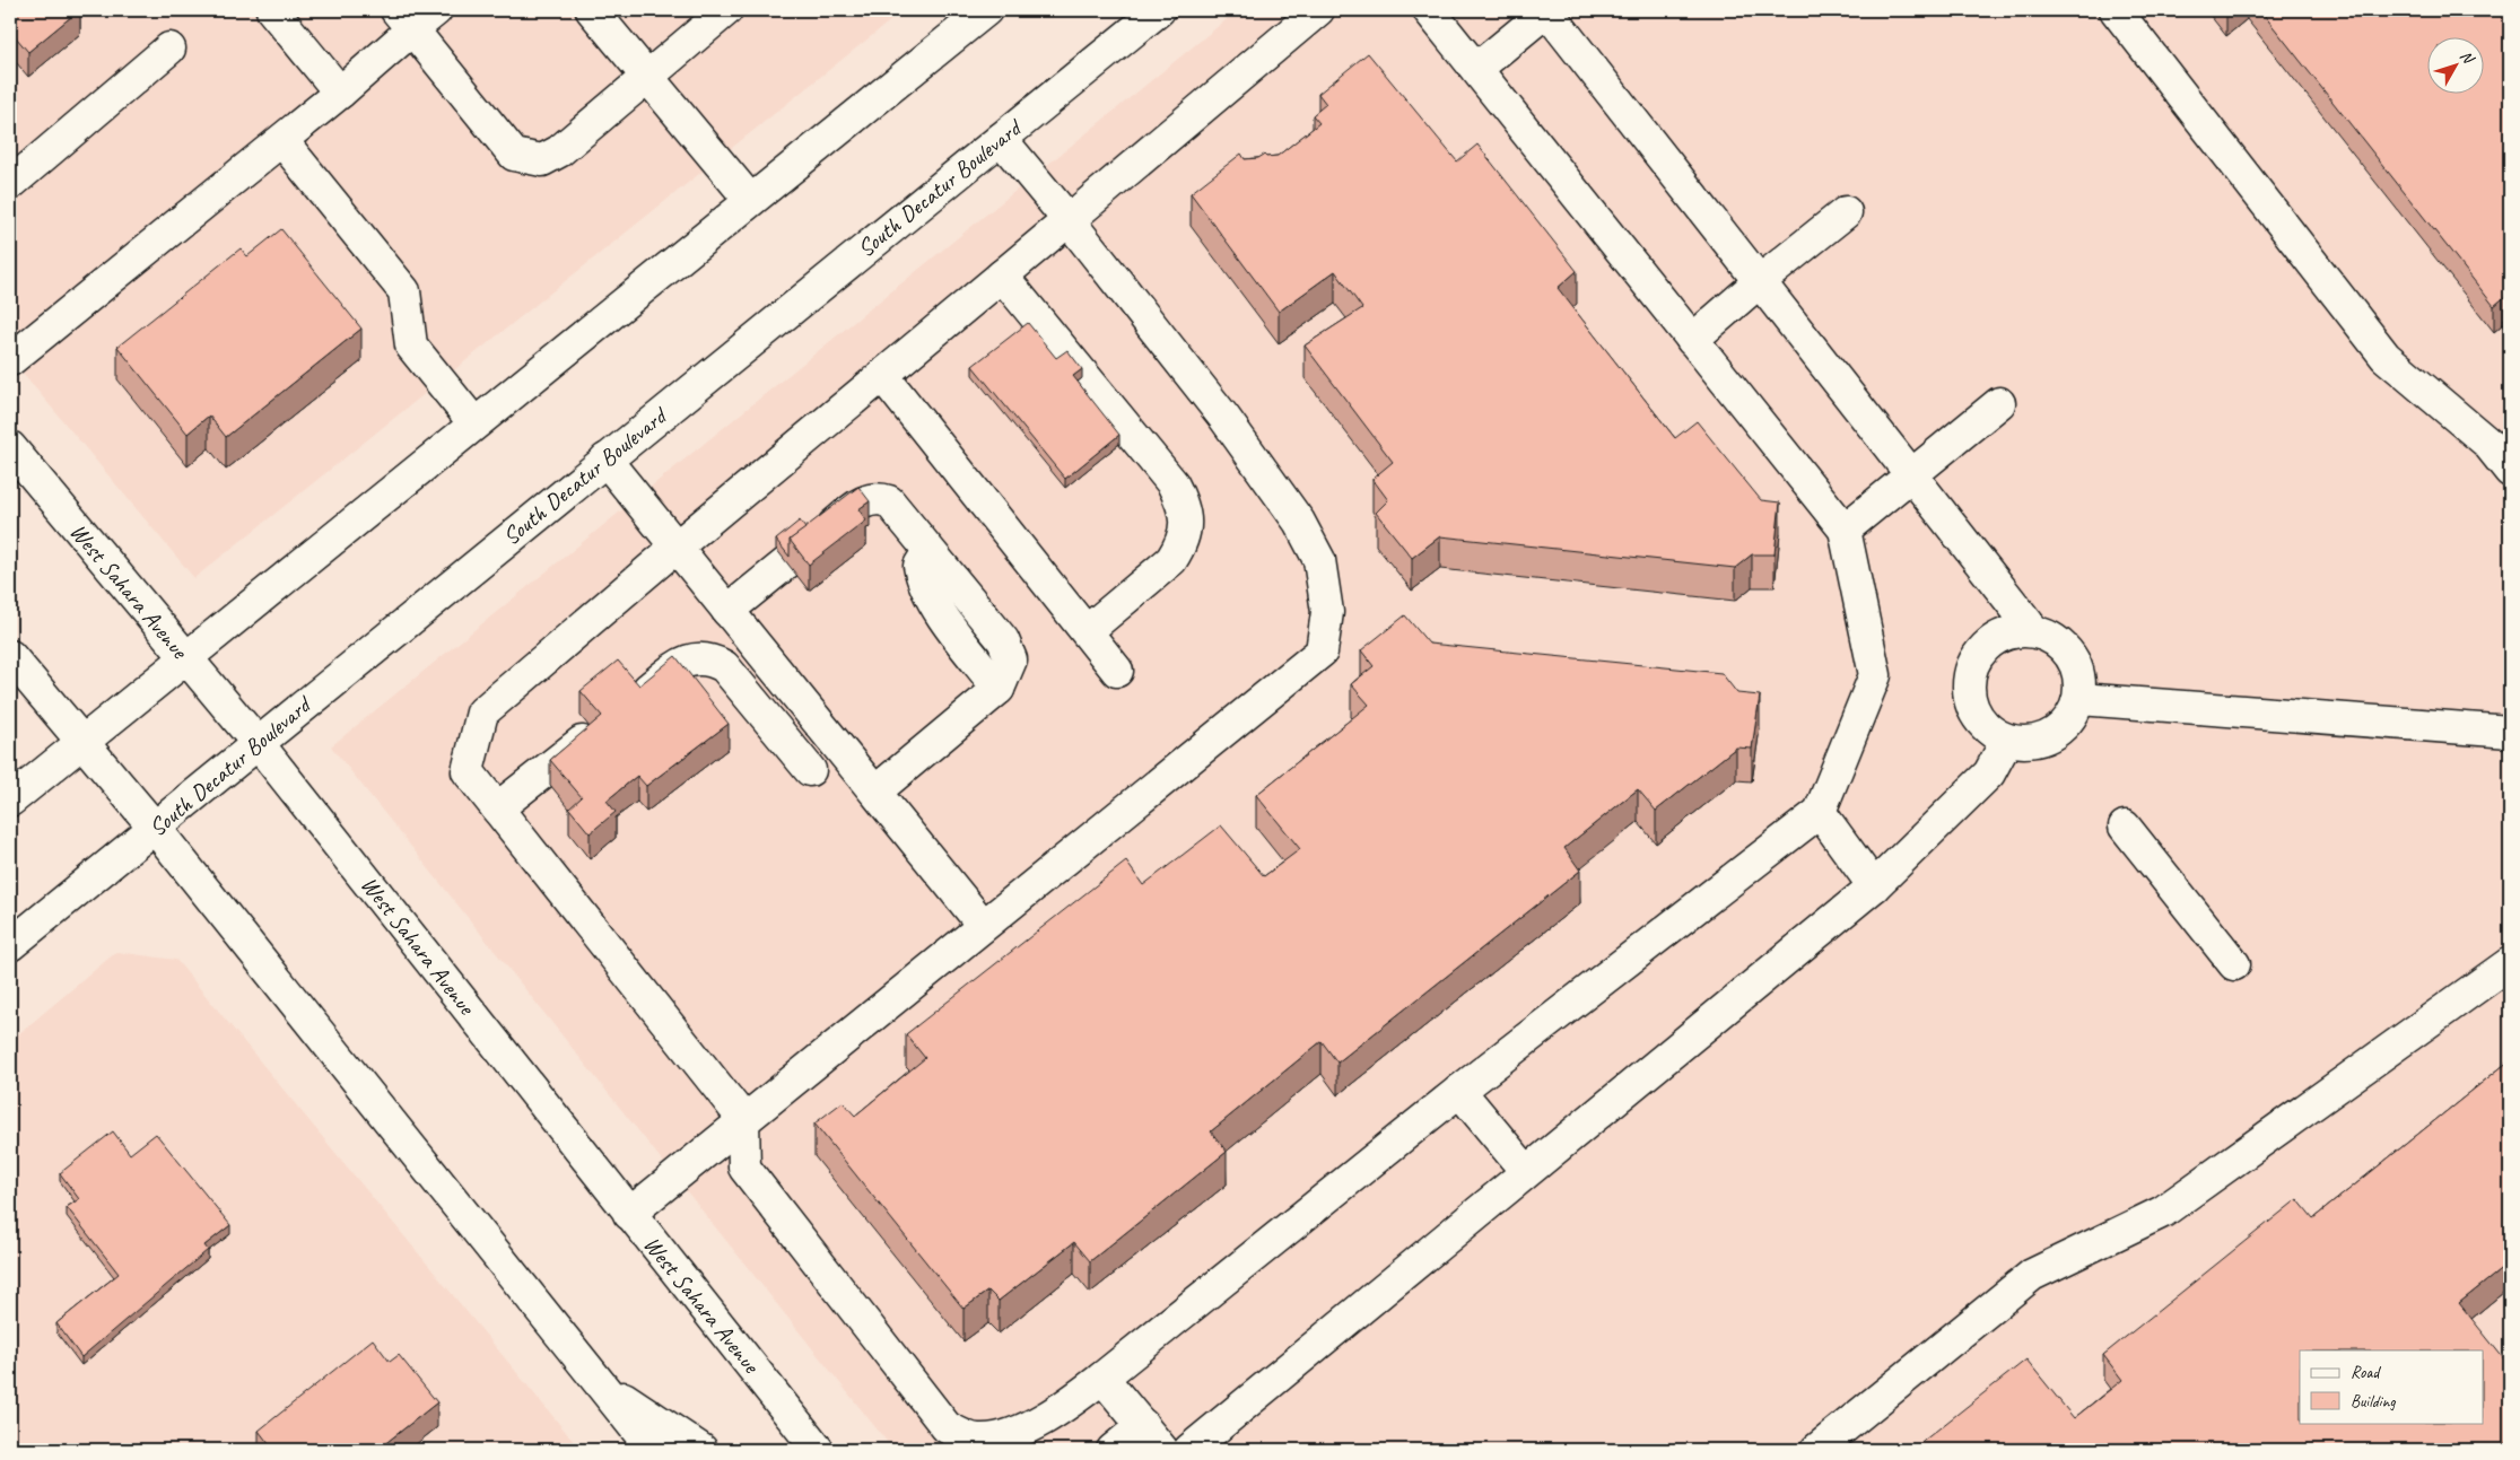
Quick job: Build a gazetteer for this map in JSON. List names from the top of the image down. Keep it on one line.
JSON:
{"streets":{"main road":["South Decatur Boulevard","West Sahara Avenue"]},"crossings":[["South Decatur Boulevard","West Sahara Avenue"]],"legend":["Road","Building"],"north":"top right"}
